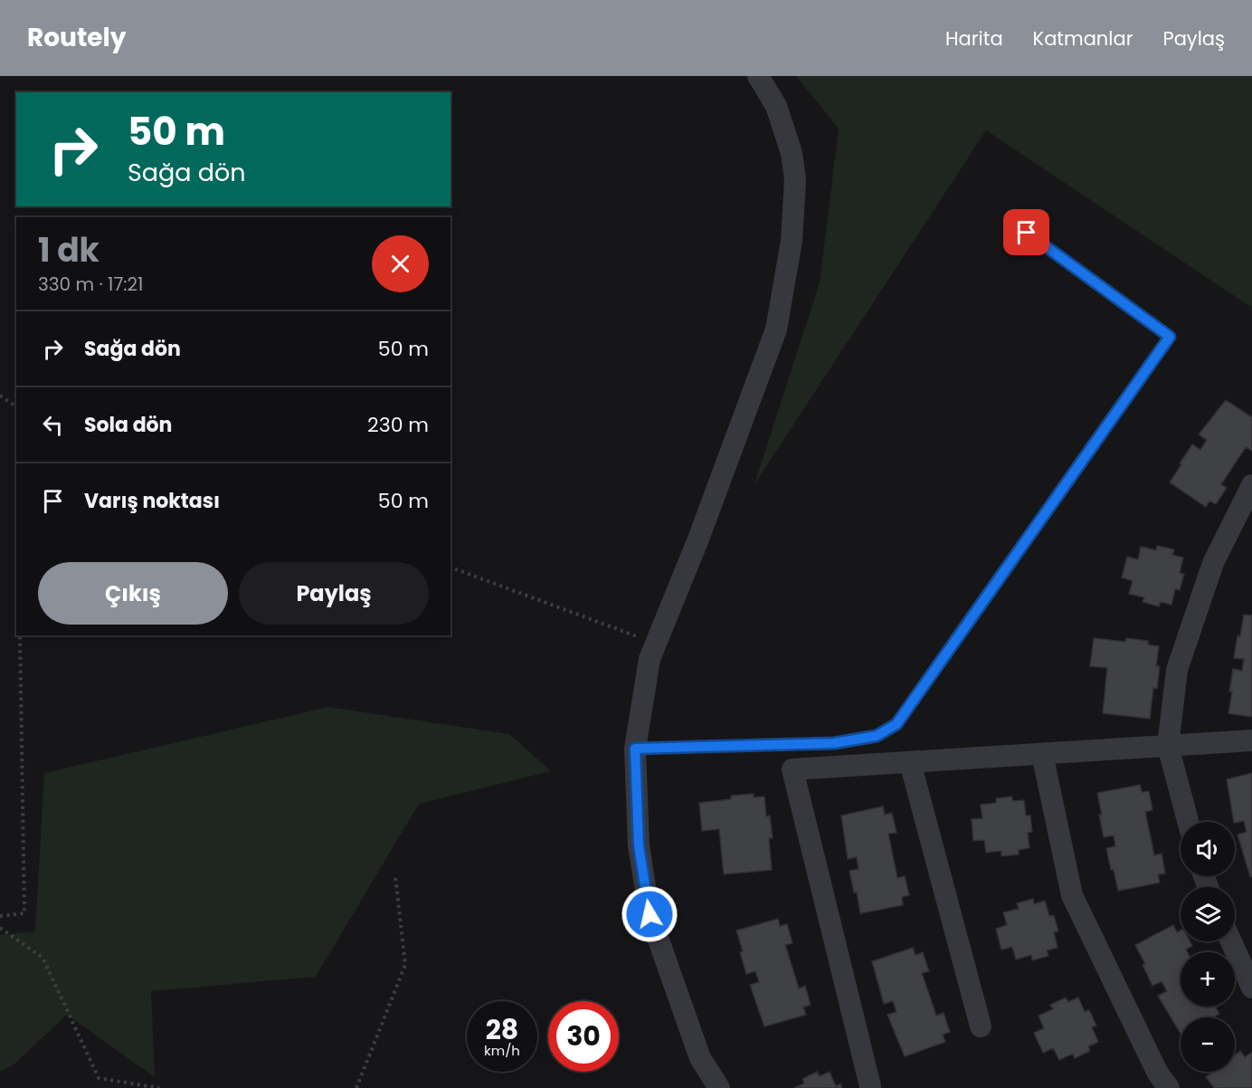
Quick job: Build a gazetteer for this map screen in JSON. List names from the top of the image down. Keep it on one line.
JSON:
{"page":{"header":"Routely","nav":["Harita","Katmanlar","Paylaş"],"turn":["50 m","Sağa dön"],"heading":["1 dk","330 m · 17:21"],"list":[{"name":"Sağa dön","value":"50 m"},{"name":"Sola dön","value":"230 m"},{"name":"Varış noktası","value":"50 m"}],"buttons":["Çıkış","Paylaş"],"map_buttons":["+","−"],"speed":"28 km/h","limit":"30"}}
